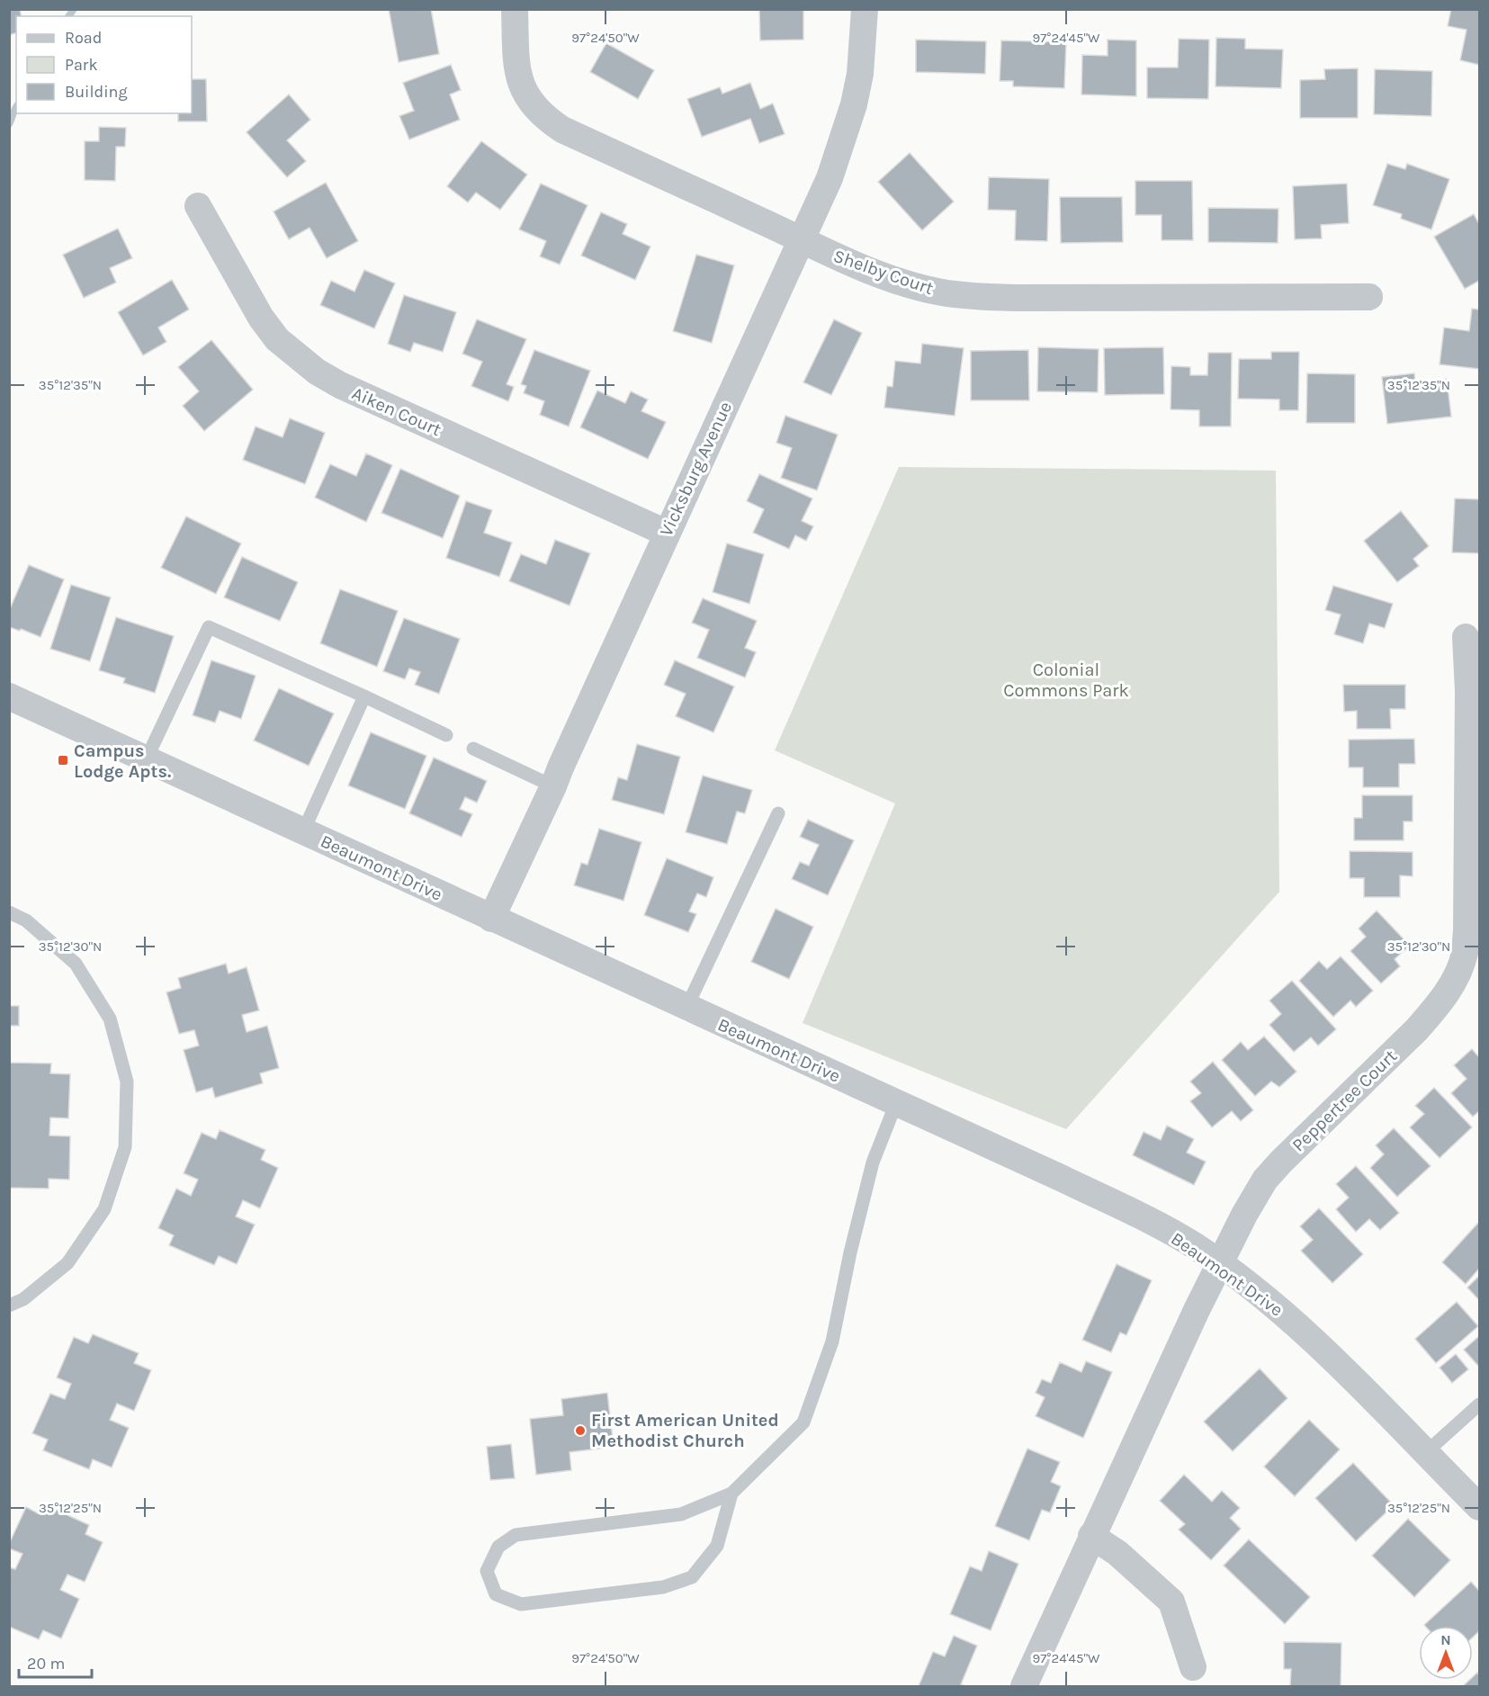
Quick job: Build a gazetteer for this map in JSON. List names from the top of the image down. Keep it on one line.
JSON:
{"streets":{"street":["Shelby Court","Aiken Court","Vicksburg Avenue","Beaumont Drive","Peppertree Court"]},"crossings":[["Shelby Court","Vicksburg Avenue"],["Aiken Court","Vicksburg Avenue"],["Vicksburg Avenue","Beaumont Drive"],["Beaumont Drive","Peppertree Court"]],"parks":["Colonial Commons Park"],"places":{"transit":["Campus Lodge Apts."],"other":["First American United Methodist Church"]},"legend":["Road","Park","Building"],"scale_bar":"20 m","north":"top","coordinates":["97°24'50\"W","97°24'45\"W","35°12'35\"N","35°12'30\"N","35°12'25\"N"]}
